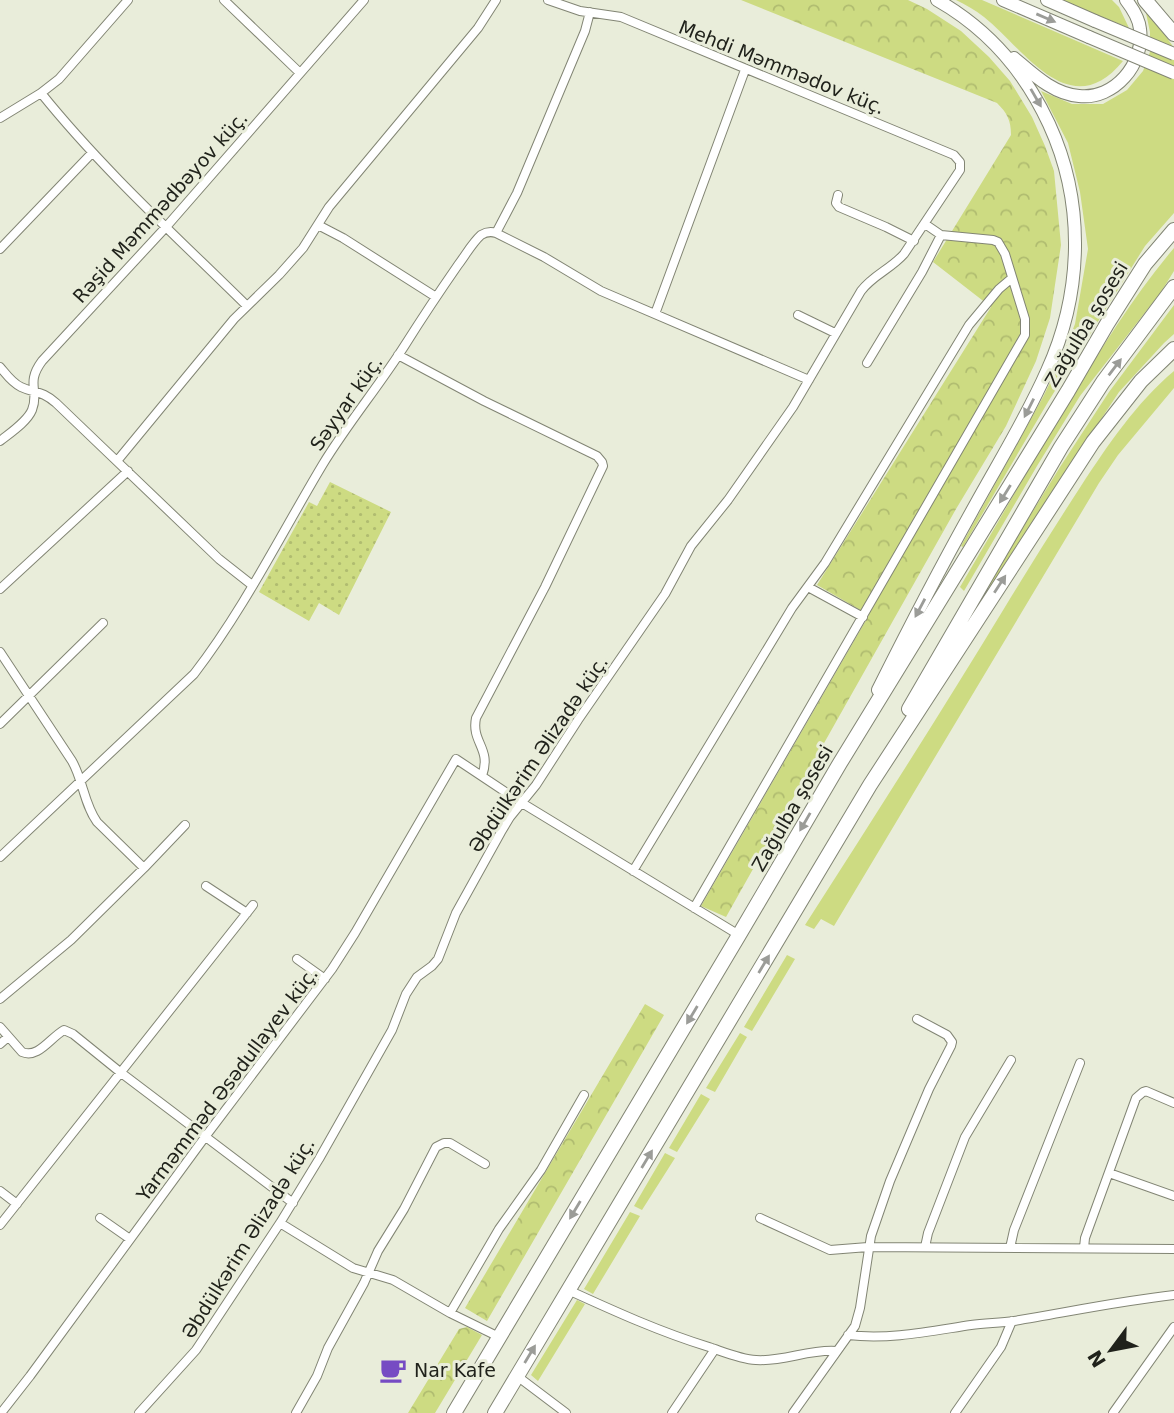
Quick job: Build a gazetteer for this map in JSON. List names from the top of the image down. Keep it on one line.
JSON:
{"streets":{"highway":["Zağulba şosesi"],"street":["Mehdi Məmmədov küç.","Rəşid Məmmədbəyov küç.","Səyyar küç.","Əbdülkərim Əlizadə küç.","Yarməmməd Əsədullayev küç."]},"crossings":[["Mehdi Məmmədov küç.","Əbdülkərim Əlizadə küç."]],"places":{"cafe":["Nar Kafe"]},"north":"bottom left"}
